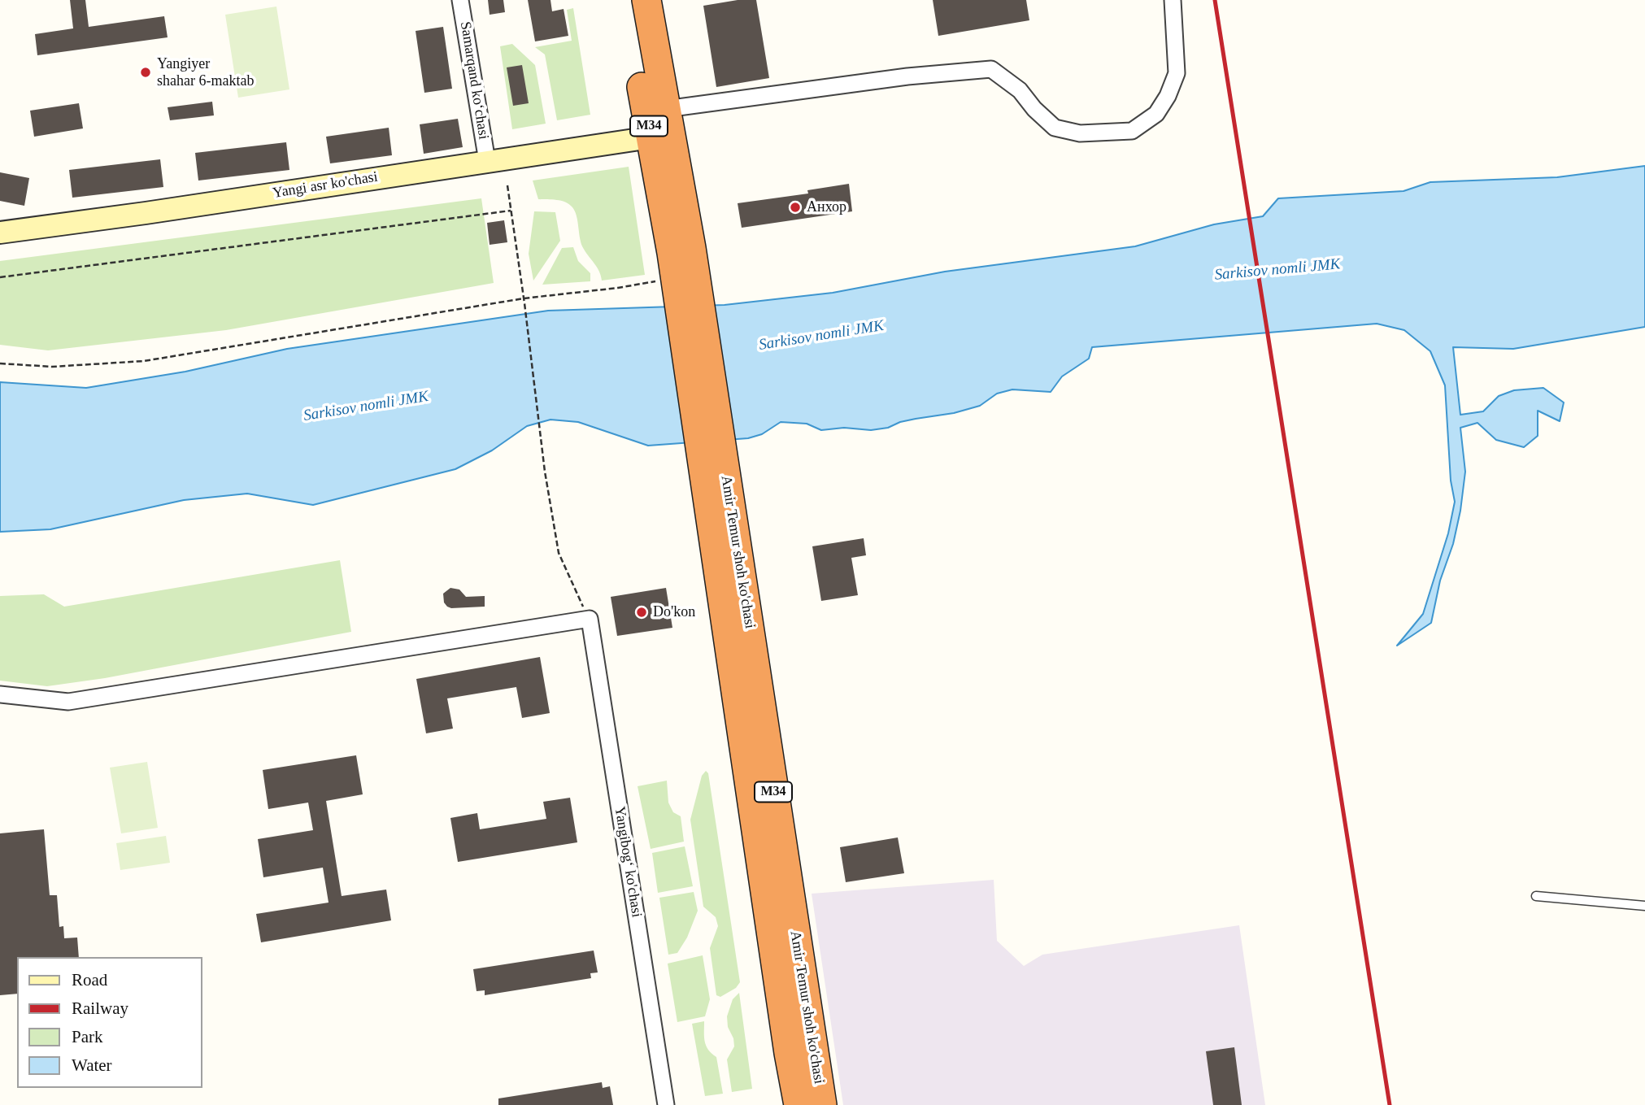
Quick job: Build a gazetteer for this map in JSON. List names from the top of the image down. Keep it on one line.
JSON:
{"streets":{"highway":["M34","Amir Temur shoh ko'chasi"],"street":["Samarqand ko‘chasi","Yangi asr ko'chasi","Yangibog‘ ko'chasi"]},"crossings":[["Samarqand ko‘chasi","Yangi asr ko'chasi"],["Yangi asr ko'chasi","Amir Temur shoh ko'chasi"]],"water":["Sarkisov nomli JMK"],"places":["Yangiyer shahar 6-maktab","Анхор","Do'kon"],"legend":["Road","Railway","Park","Water"]}
